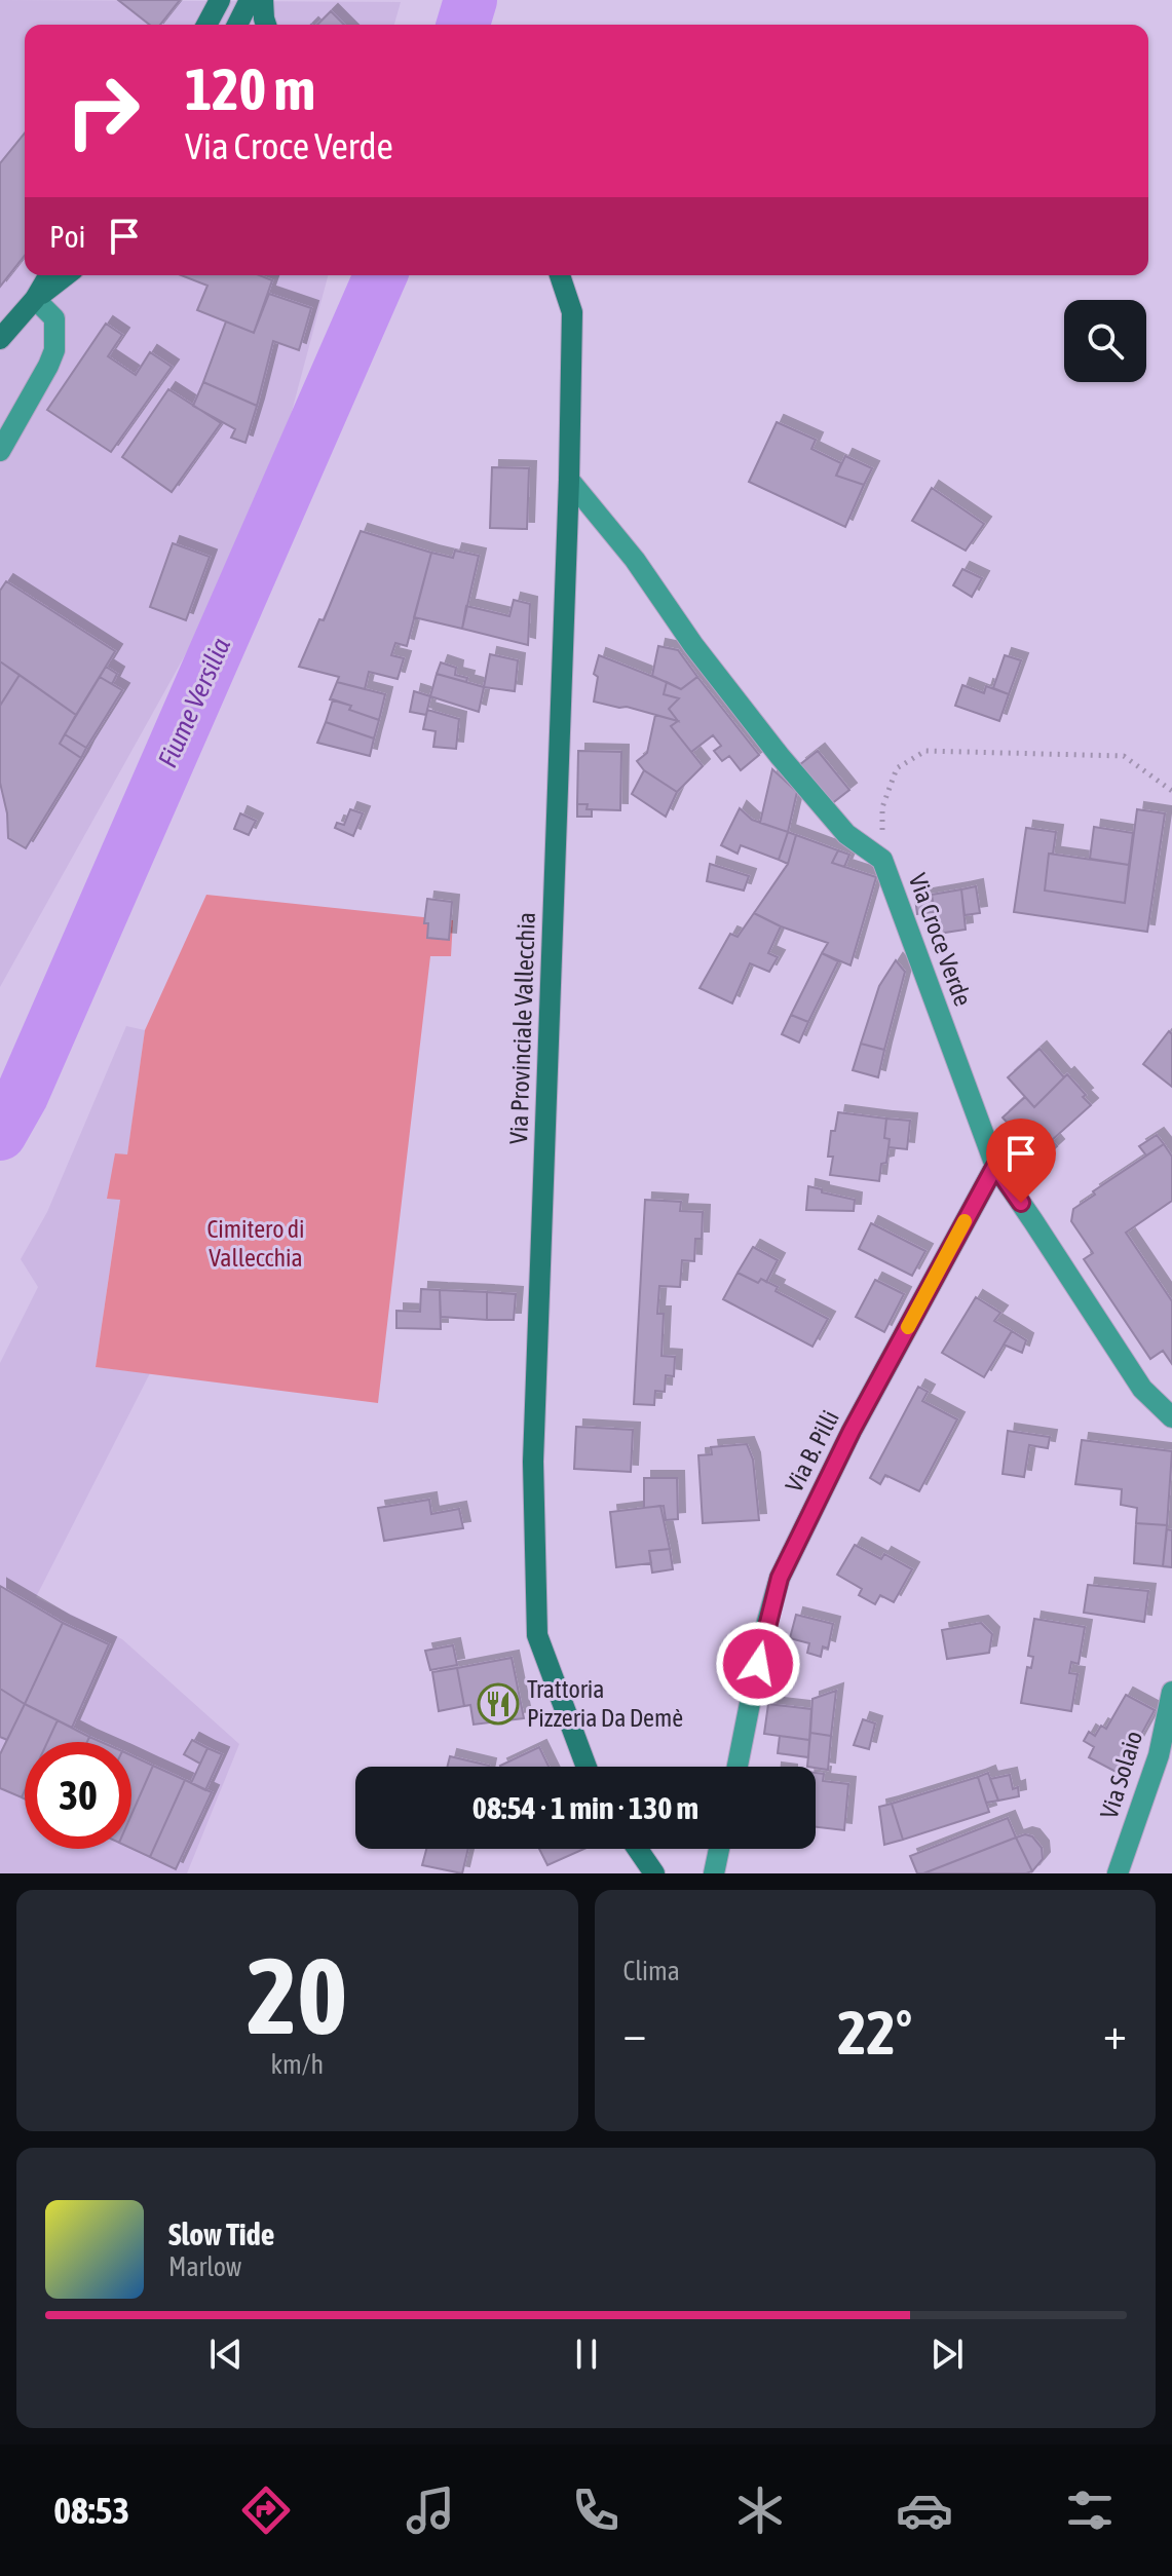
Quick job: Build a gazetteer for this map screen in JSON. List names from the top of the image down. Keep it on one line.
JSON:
{"streets":{"main road":["Via Provinciale Vallecchia"],"street":["Via Croce Verde","Via B. Pilli","Via Solaio"]},"crossings":[["Via Croce Verde","Via Provinciale Vallecchia"],["Via Croce Verde","Via B. Pilli"]],"water":["Fiume Versilia"],"parks":["Cimitero di Vallecchia"],"places":{"restaurant":["Trattoria Pizzeria Da Demè"]},"page":{"turn":["120 m","Via Croce Verde"],"then":"Poi","limit":"30","trip":"08:54 · 1 min · 130 m","tile":[["20","km/h"],"Clima"],"heat":["−","22°","+"],"song":["Slow Tide","Marlow"],"tabs":"08:53"}}
